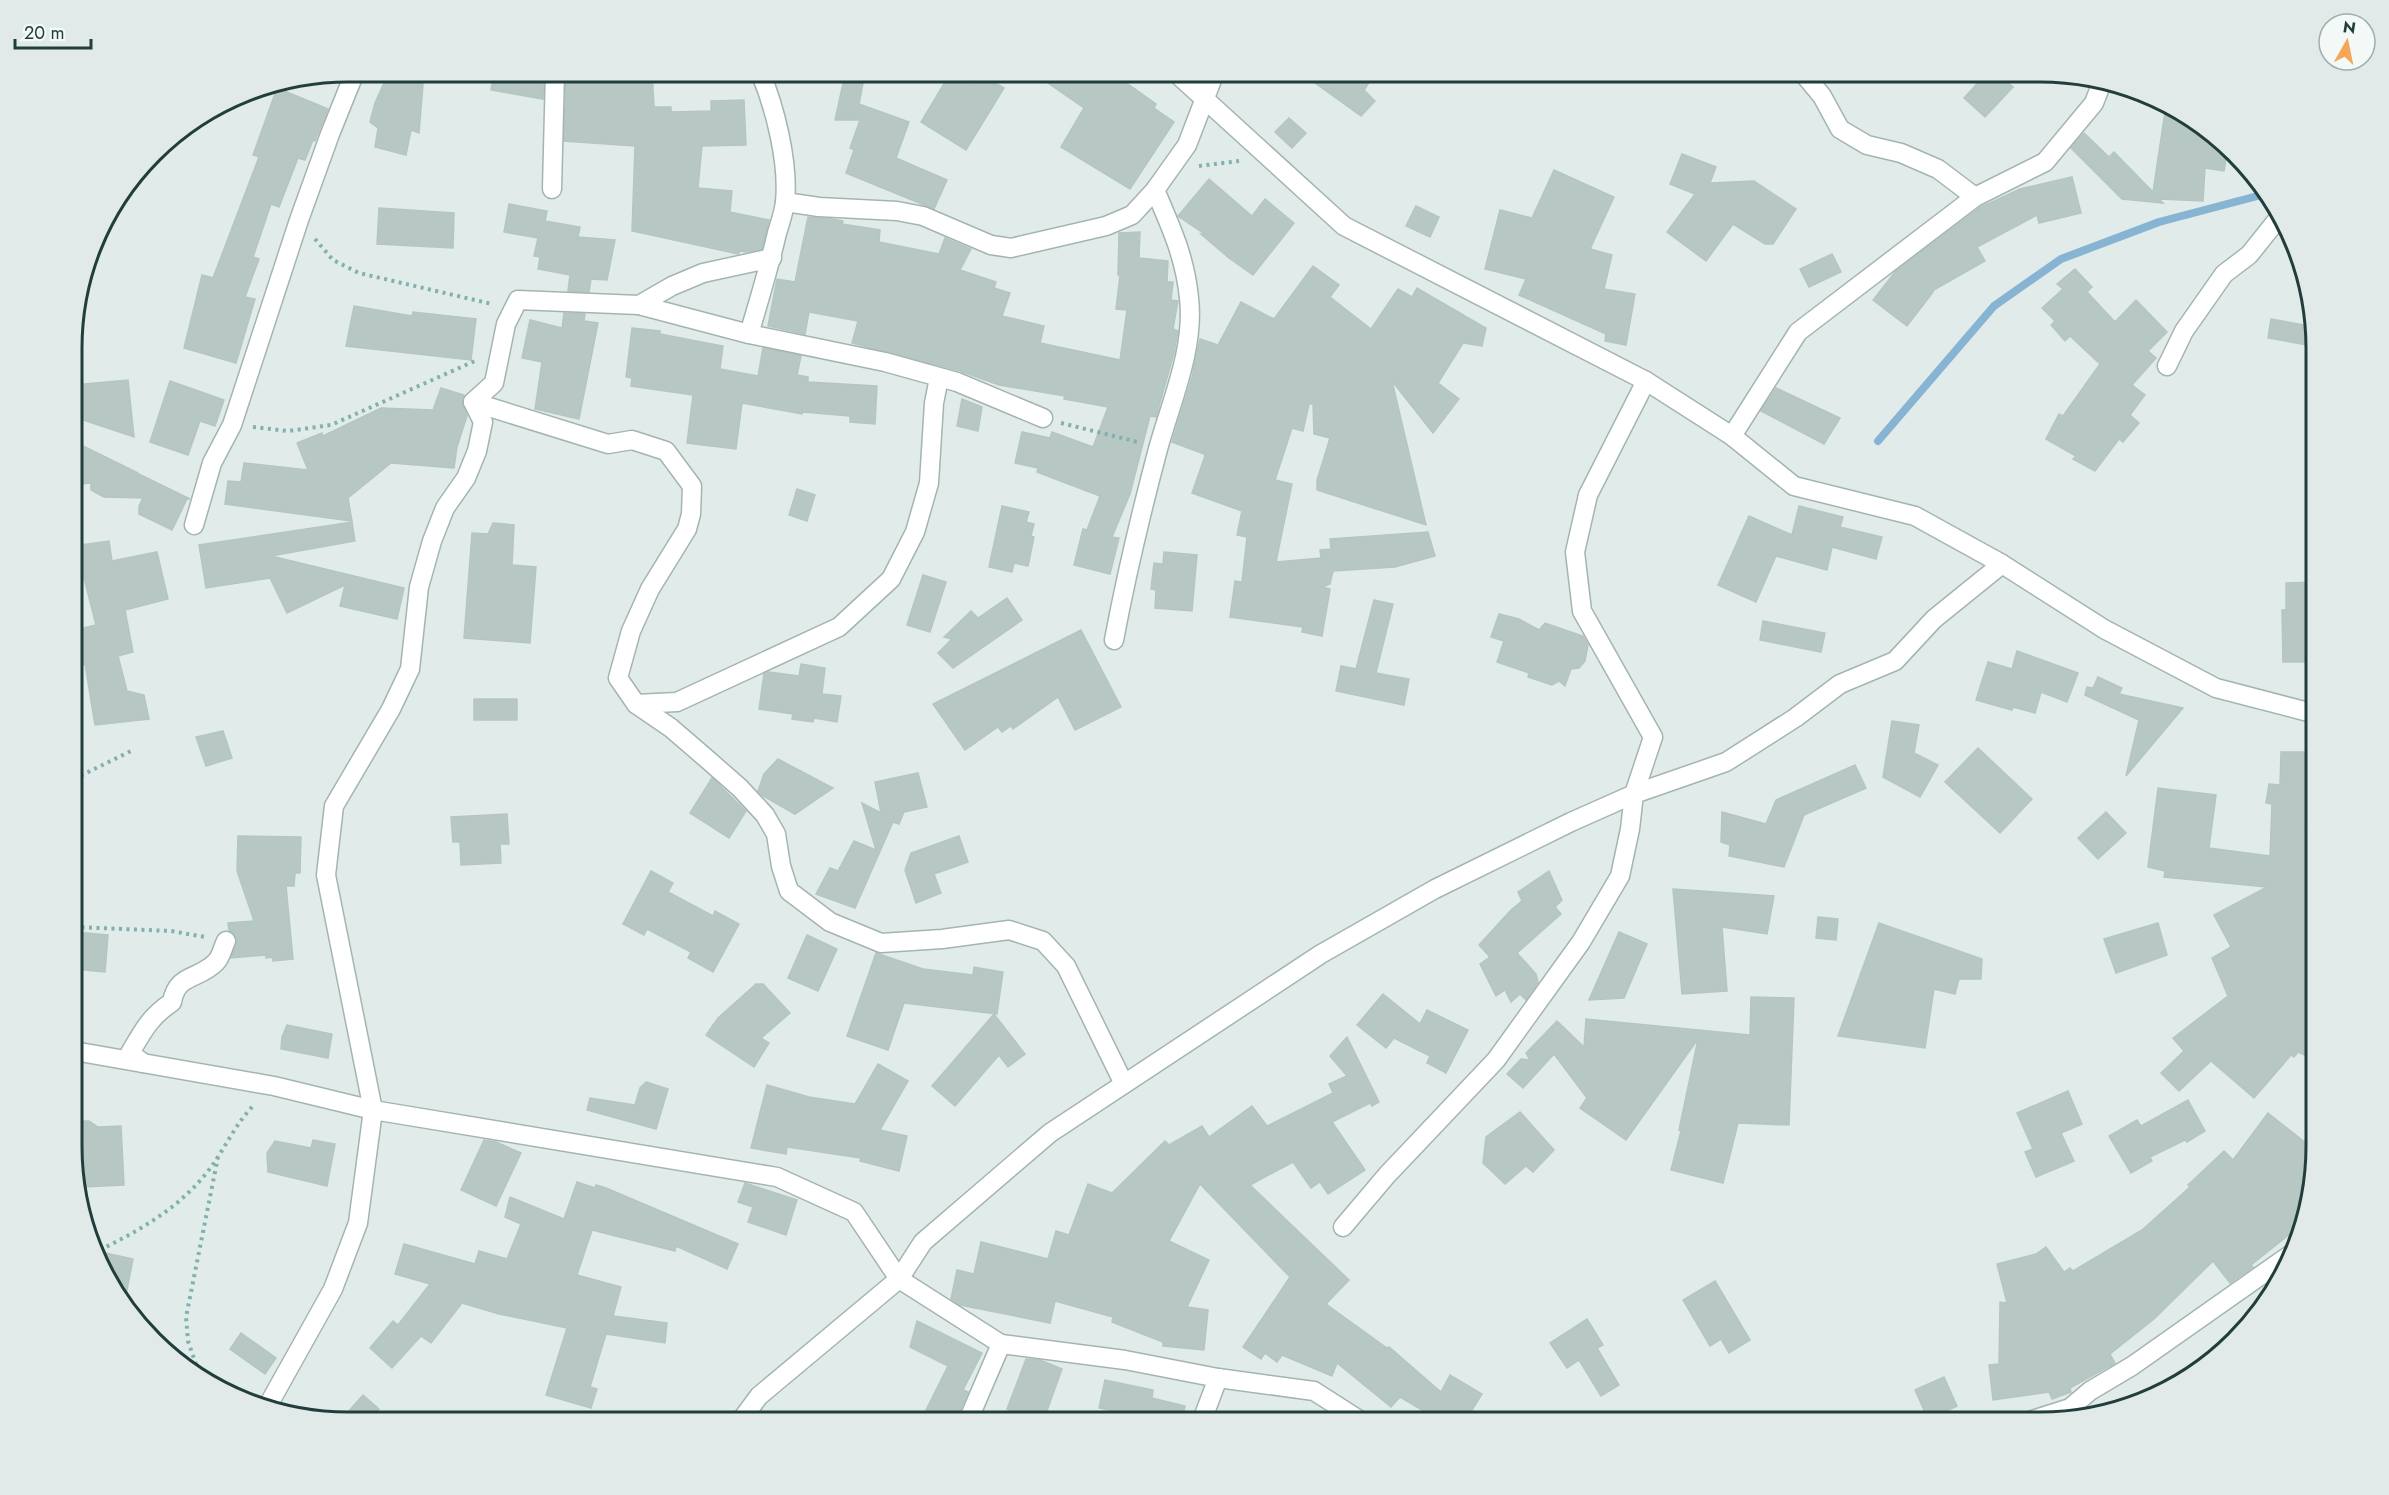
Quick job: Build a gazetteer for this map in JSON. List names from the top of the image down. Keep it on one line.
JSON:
{"scale_bar":"20 m","north":"top"}
